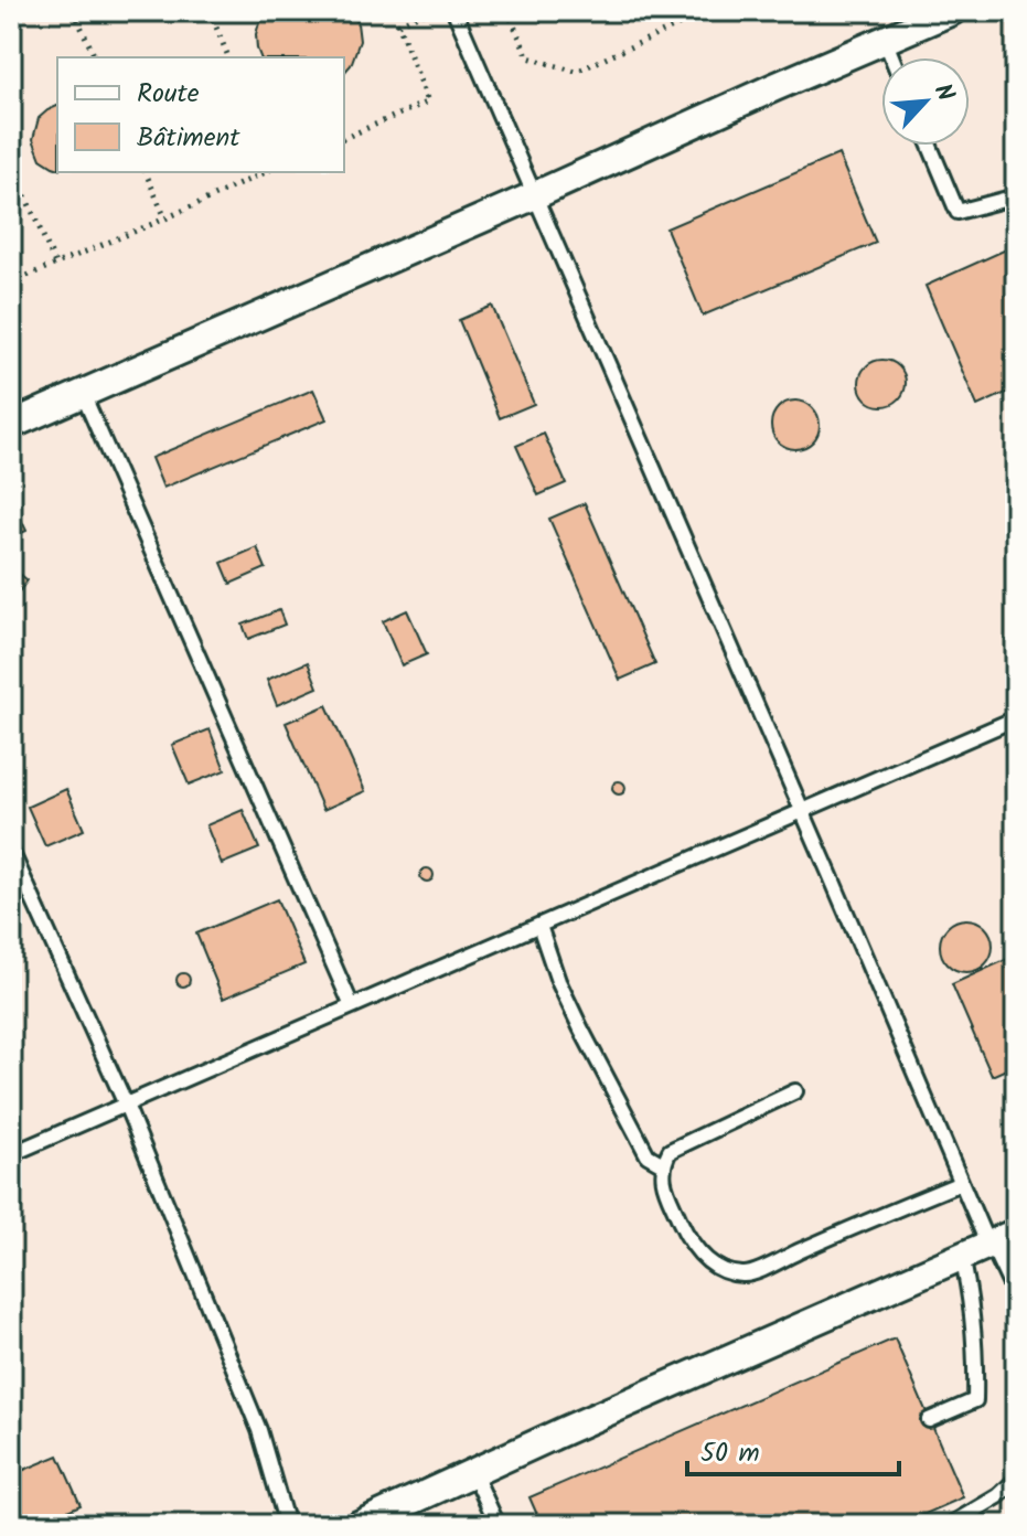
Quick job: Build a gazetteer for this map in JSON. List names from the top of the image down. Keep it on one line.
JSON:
{"legend":["Route","Bâtiment"],"scale_bar":"50 m","north":"top right"}
